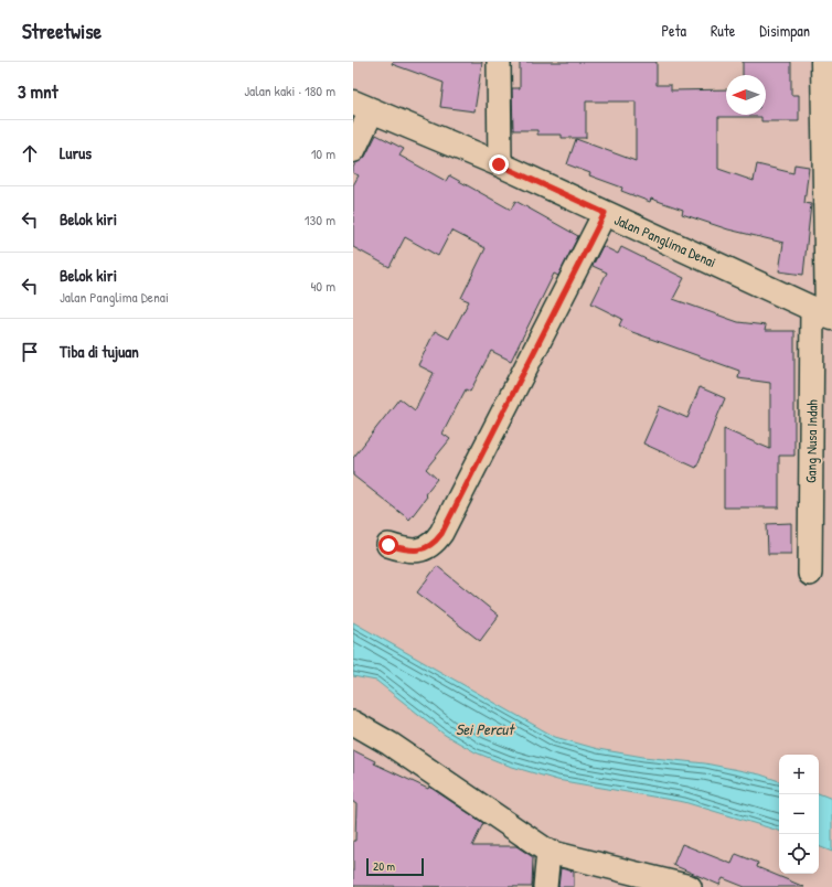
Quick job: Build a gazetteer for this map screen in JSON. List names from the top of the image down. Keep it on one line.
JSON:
{"streets":{"main road":["Jalan Panglima Denai"],"street":["Gang Nusa Indah"]},"crossings":[["Jalan Panglima Denai","Gang Nusa Indah"]],"water":["Sei Percut"],"scale_bar":"20 m","north":"left","page":{"header":"Streetwise","nav":["Peta","Rute","Disimpan"],"heading":["3 mnt","Jalan kaki · 180 m"],"list":[["Lurus","10 m"],["Belok kiri","130 m"],["Belok kiri","Jalan Panglima Denai","40 m"],"Tiba di tujuan"],"map_buttons":["+","−"],"scale":"20 m"}}
